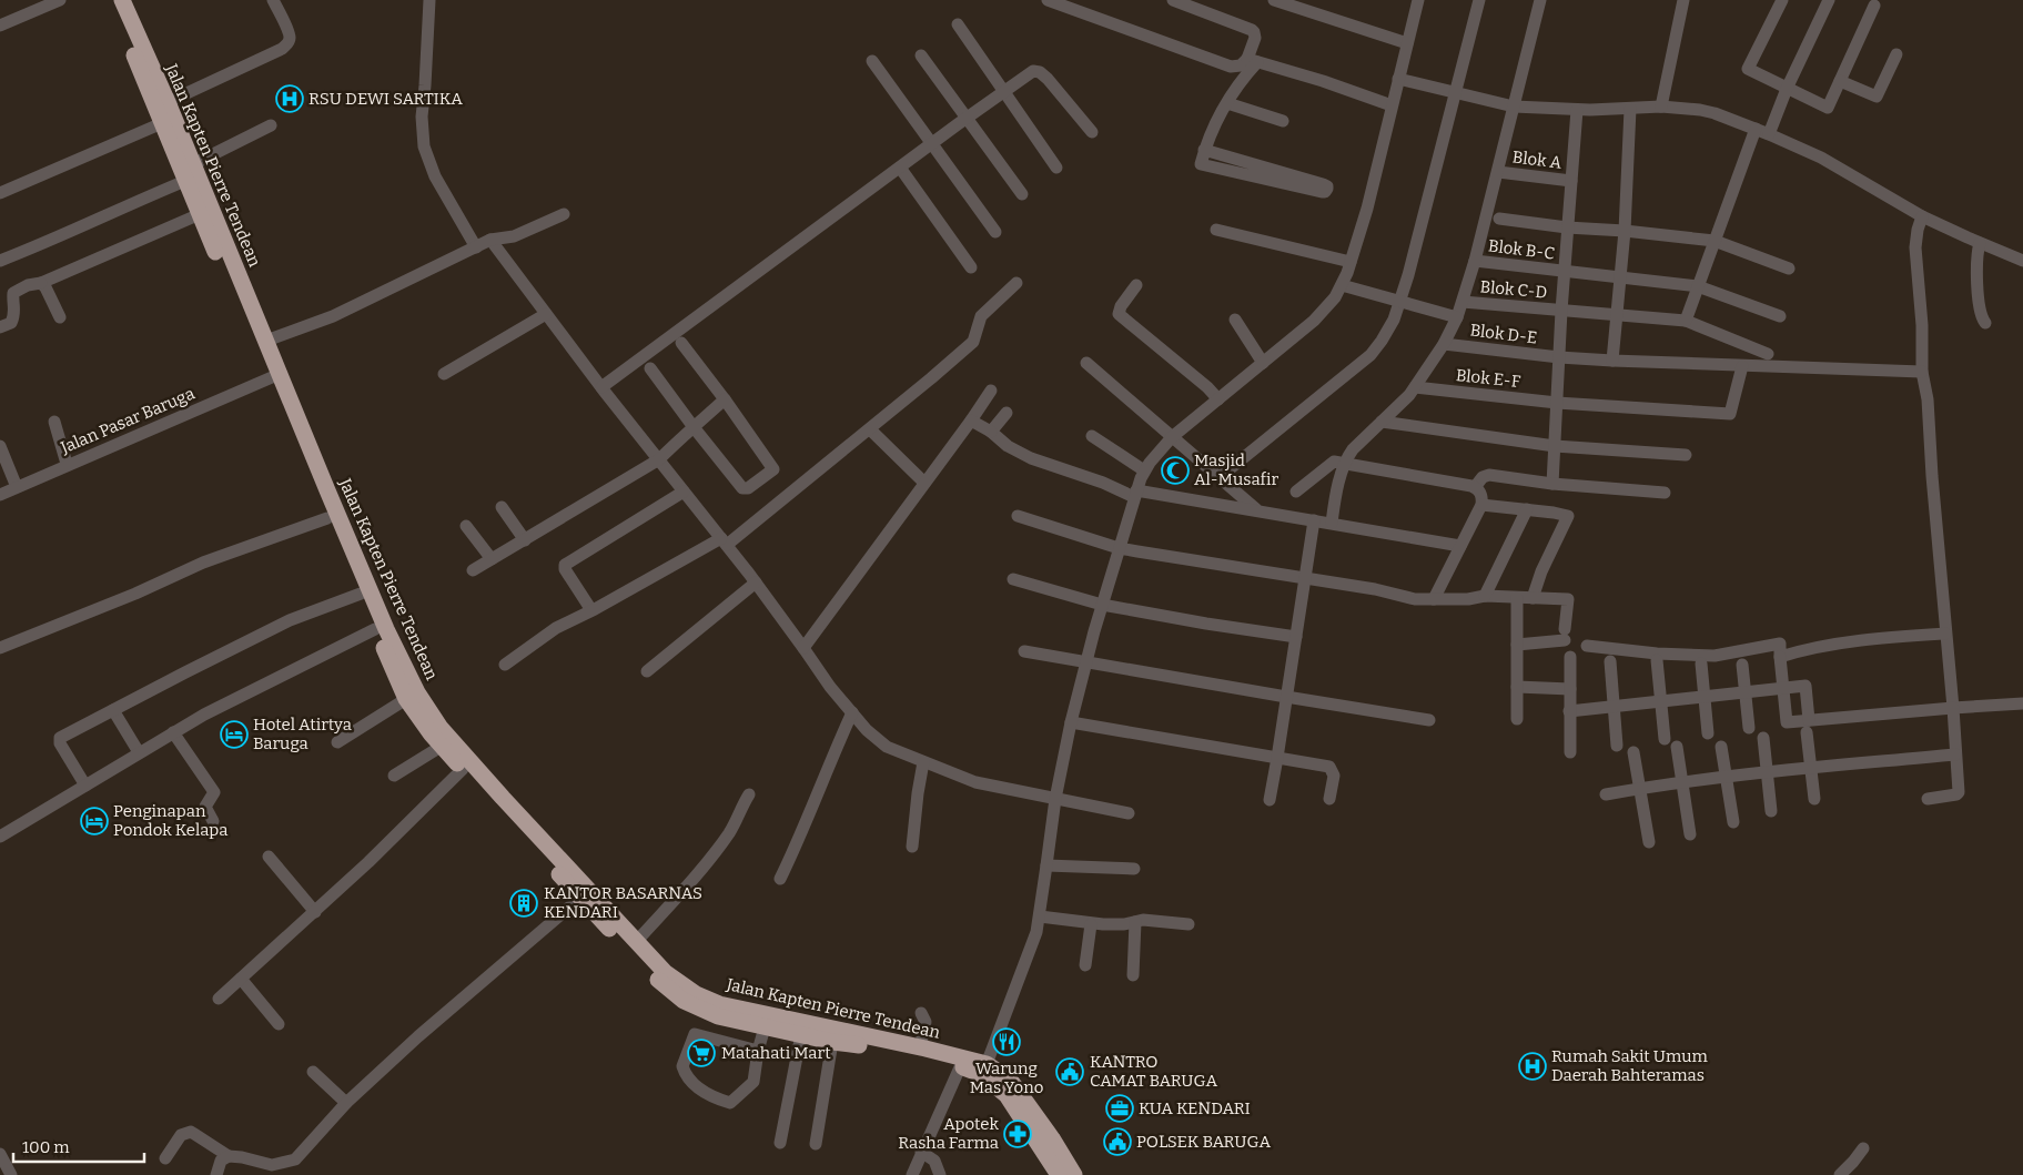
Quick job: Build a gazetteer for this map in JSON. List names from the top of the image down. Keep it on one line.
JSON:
{"streets":{"highway":["Jalan Kapten Pierre Tendean"],"street":["Blok A","Blok B-C","Blok C-D","Blok D-E","Blok E-F","Jalan Pasar Baruga"]},"crossings":[["Jalan Kapten Pierre Tendean","Jalan Pasar Baruga"],["Blok D-E","Blok E-F"]],"places":{"hospital":["RSU DEWI SARTIKA","Rumah Sakit Umum Daerah Bahteramas"],"mosque":["Masjid Al-Musafir"],"hotel":["Hotel Atirtya Baruga","Penginapan Pondok Kelapa"],"building":["KANTOR BASARNAS KENDARI"],"restaurant":["Warung Mas Yono"],"supermarket":["Matahati Mart"],"public building":["KANTRO CAMAT BARUGA","POLSEK BARUGA"],"office":["KUA KENDARI"],"pharmacy":["Apotek Rasha Farma"]},"scale_bar":"100 m"}
